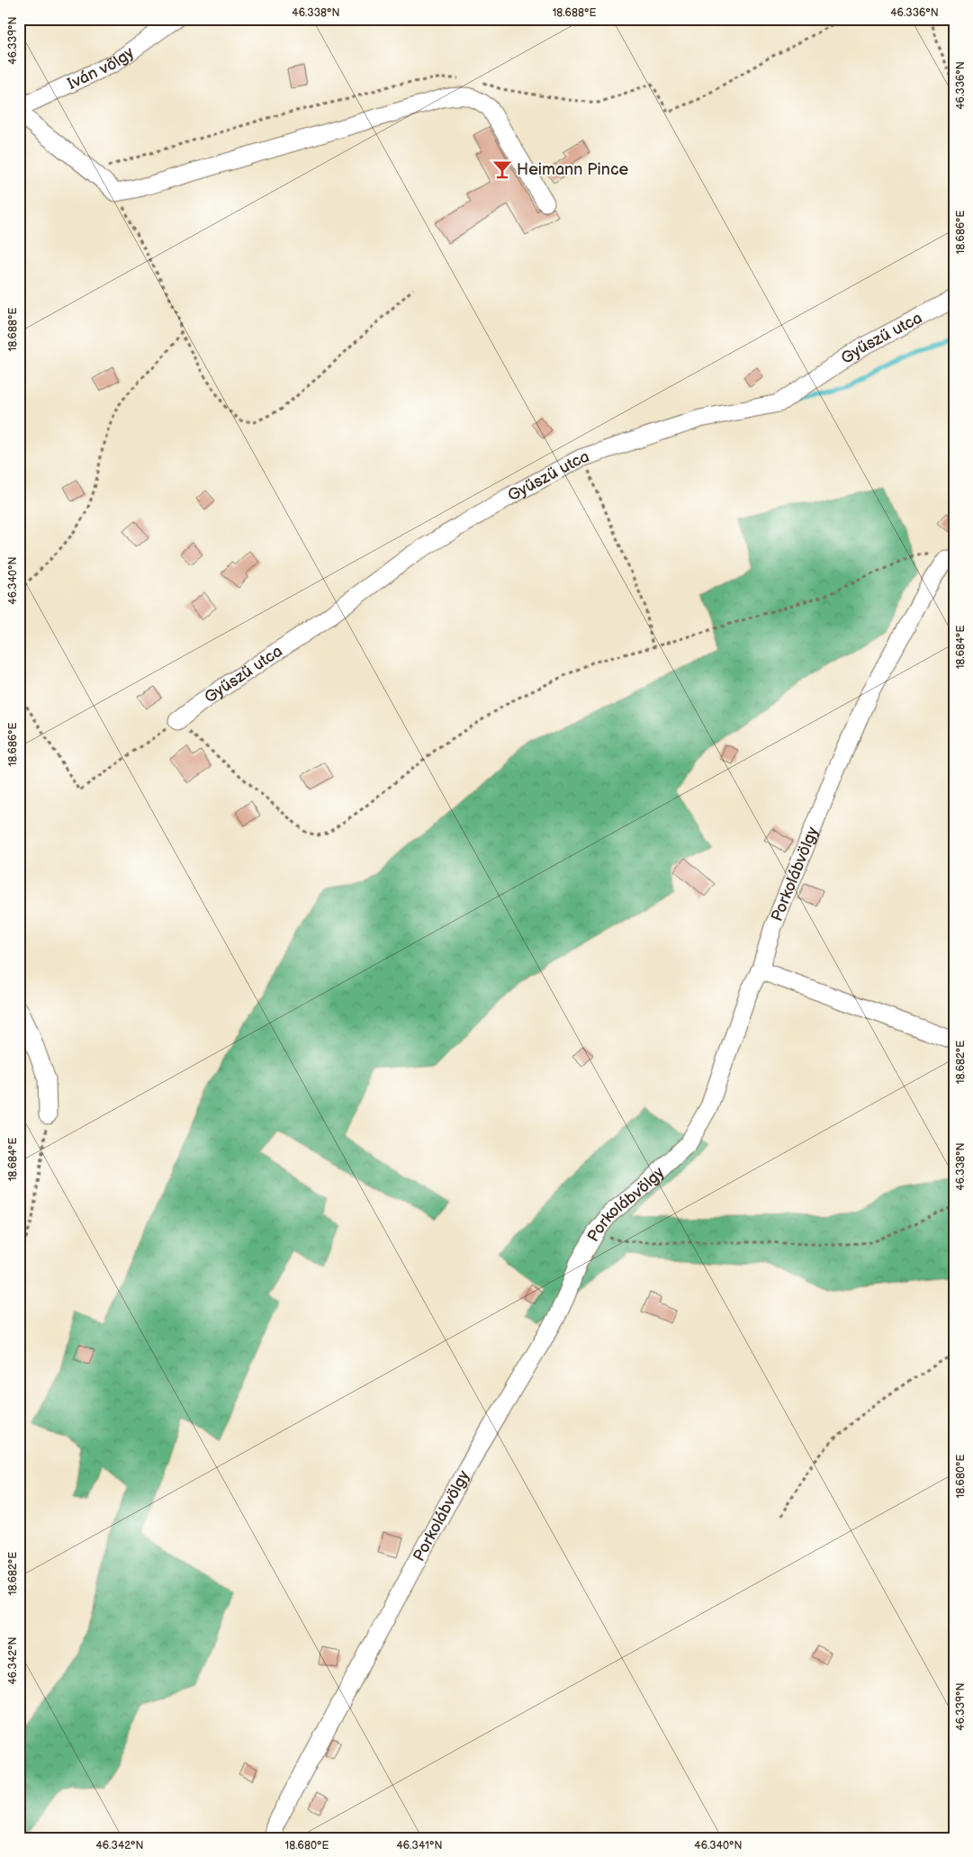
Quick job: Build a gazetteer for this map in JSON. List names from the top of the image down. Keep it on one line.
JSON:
{"streets":{"street":["Iván völgy","Gyűszű utca","Porkolábvölgy"]},"places":{"bar":["Heimann Pince"]},"coordinates":["46.338°N","18.688°E","46.336°N","46.339°N","18.686°E","46.340°N","18.684°E","18.682°E","18.680°E","46.342°N","46.341°N"]}
